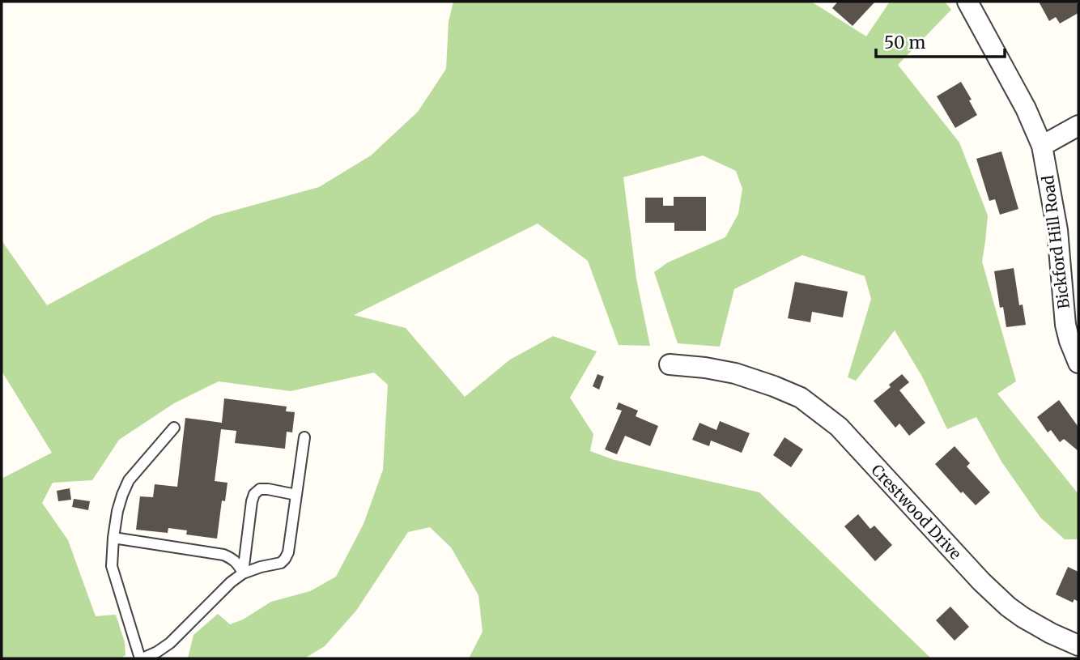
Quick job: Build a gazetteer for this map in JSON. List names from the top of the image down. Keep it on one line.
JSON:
{"streets":{"street":["Bickford Hill Road","Crestwood Drive"]},"scale_bar":"50 m"}
